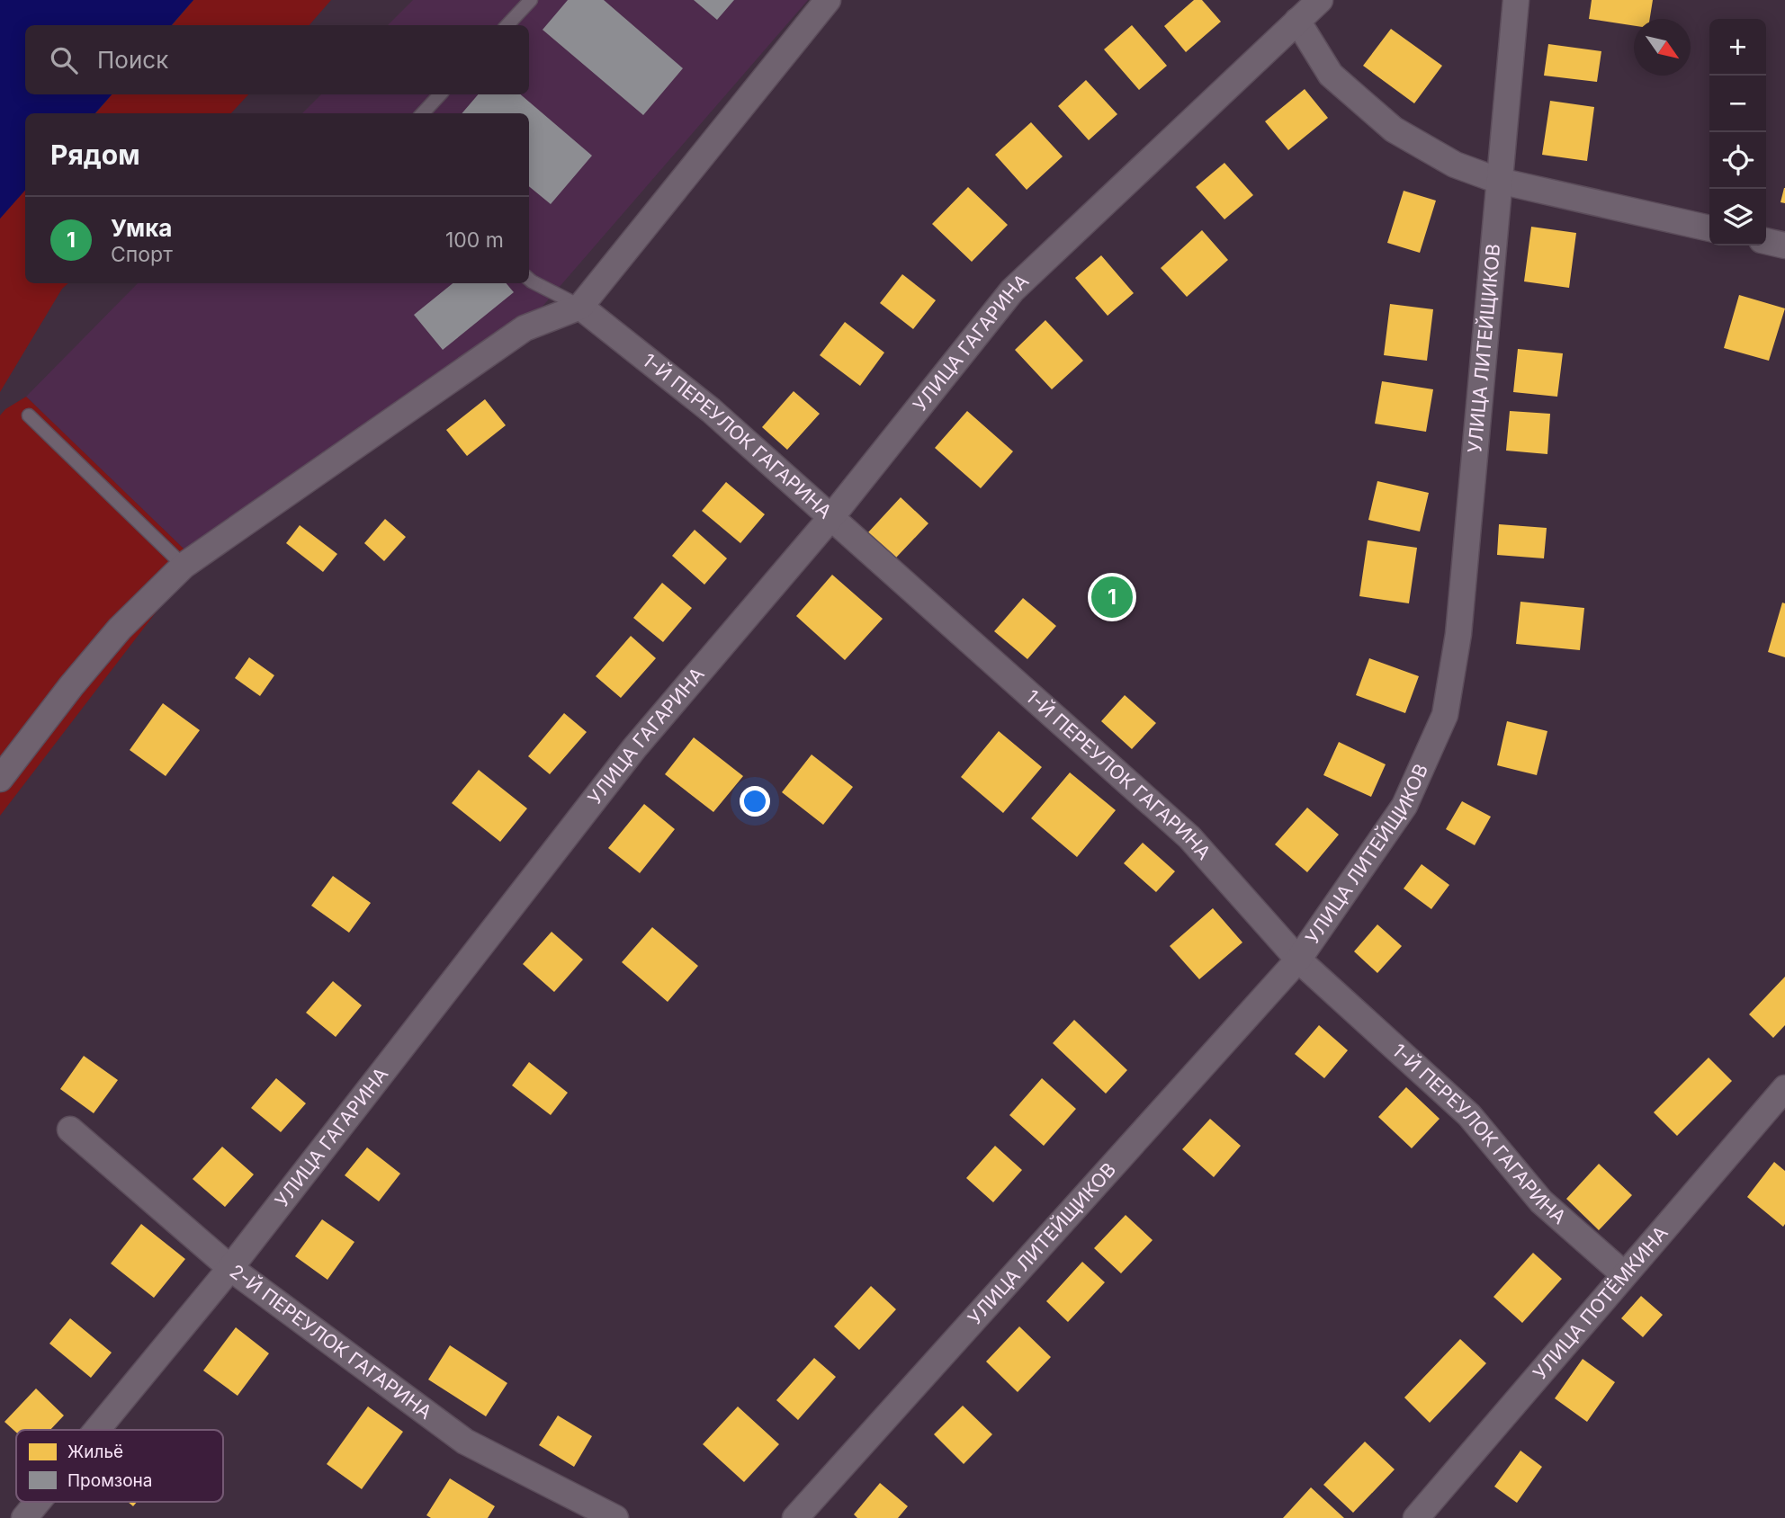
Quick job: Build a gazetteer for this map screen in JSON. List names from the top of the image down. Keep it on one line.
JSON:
{"streets":{"street":["УЛИЦА ГАГАРИНА","УЛИЦА ЛИТЕЙЩИКОВ","1-Й ПЕРЕУЛОК ГАГАРИНА","УЛИЦА ПОТЁМКИНА","2-Й ПЕРЕУЛОК ГАГАРИНА"]},"crossings":[["УЛИЦА ГАГАРИНА","1-Й ПЕРЕУЛОК ГАГАРИНА"],["УЛИЦА ГАГАРИНА","2-Й ПЕРЕУЛОК ГАГАРИНА"],["УЛИЦА ЛИТЕЙЩИКОВ","1-Й ПЕРЕУЛОК ГАГАРИНА"],["1-Й ПЕРЕУЛОК ГАГАРИНА","УЛИЦА ПОТЁМКИНА"]],"legend":["Жильё","Промзона"],"north":"bottom right","page":{"map_buttons":["+","−"],"search":"Поиск","heading":"Рядом","list":[{"mark":"1","name":"Умка","note":"Спорт","value":"100 m"}],"pins":"1"}}
